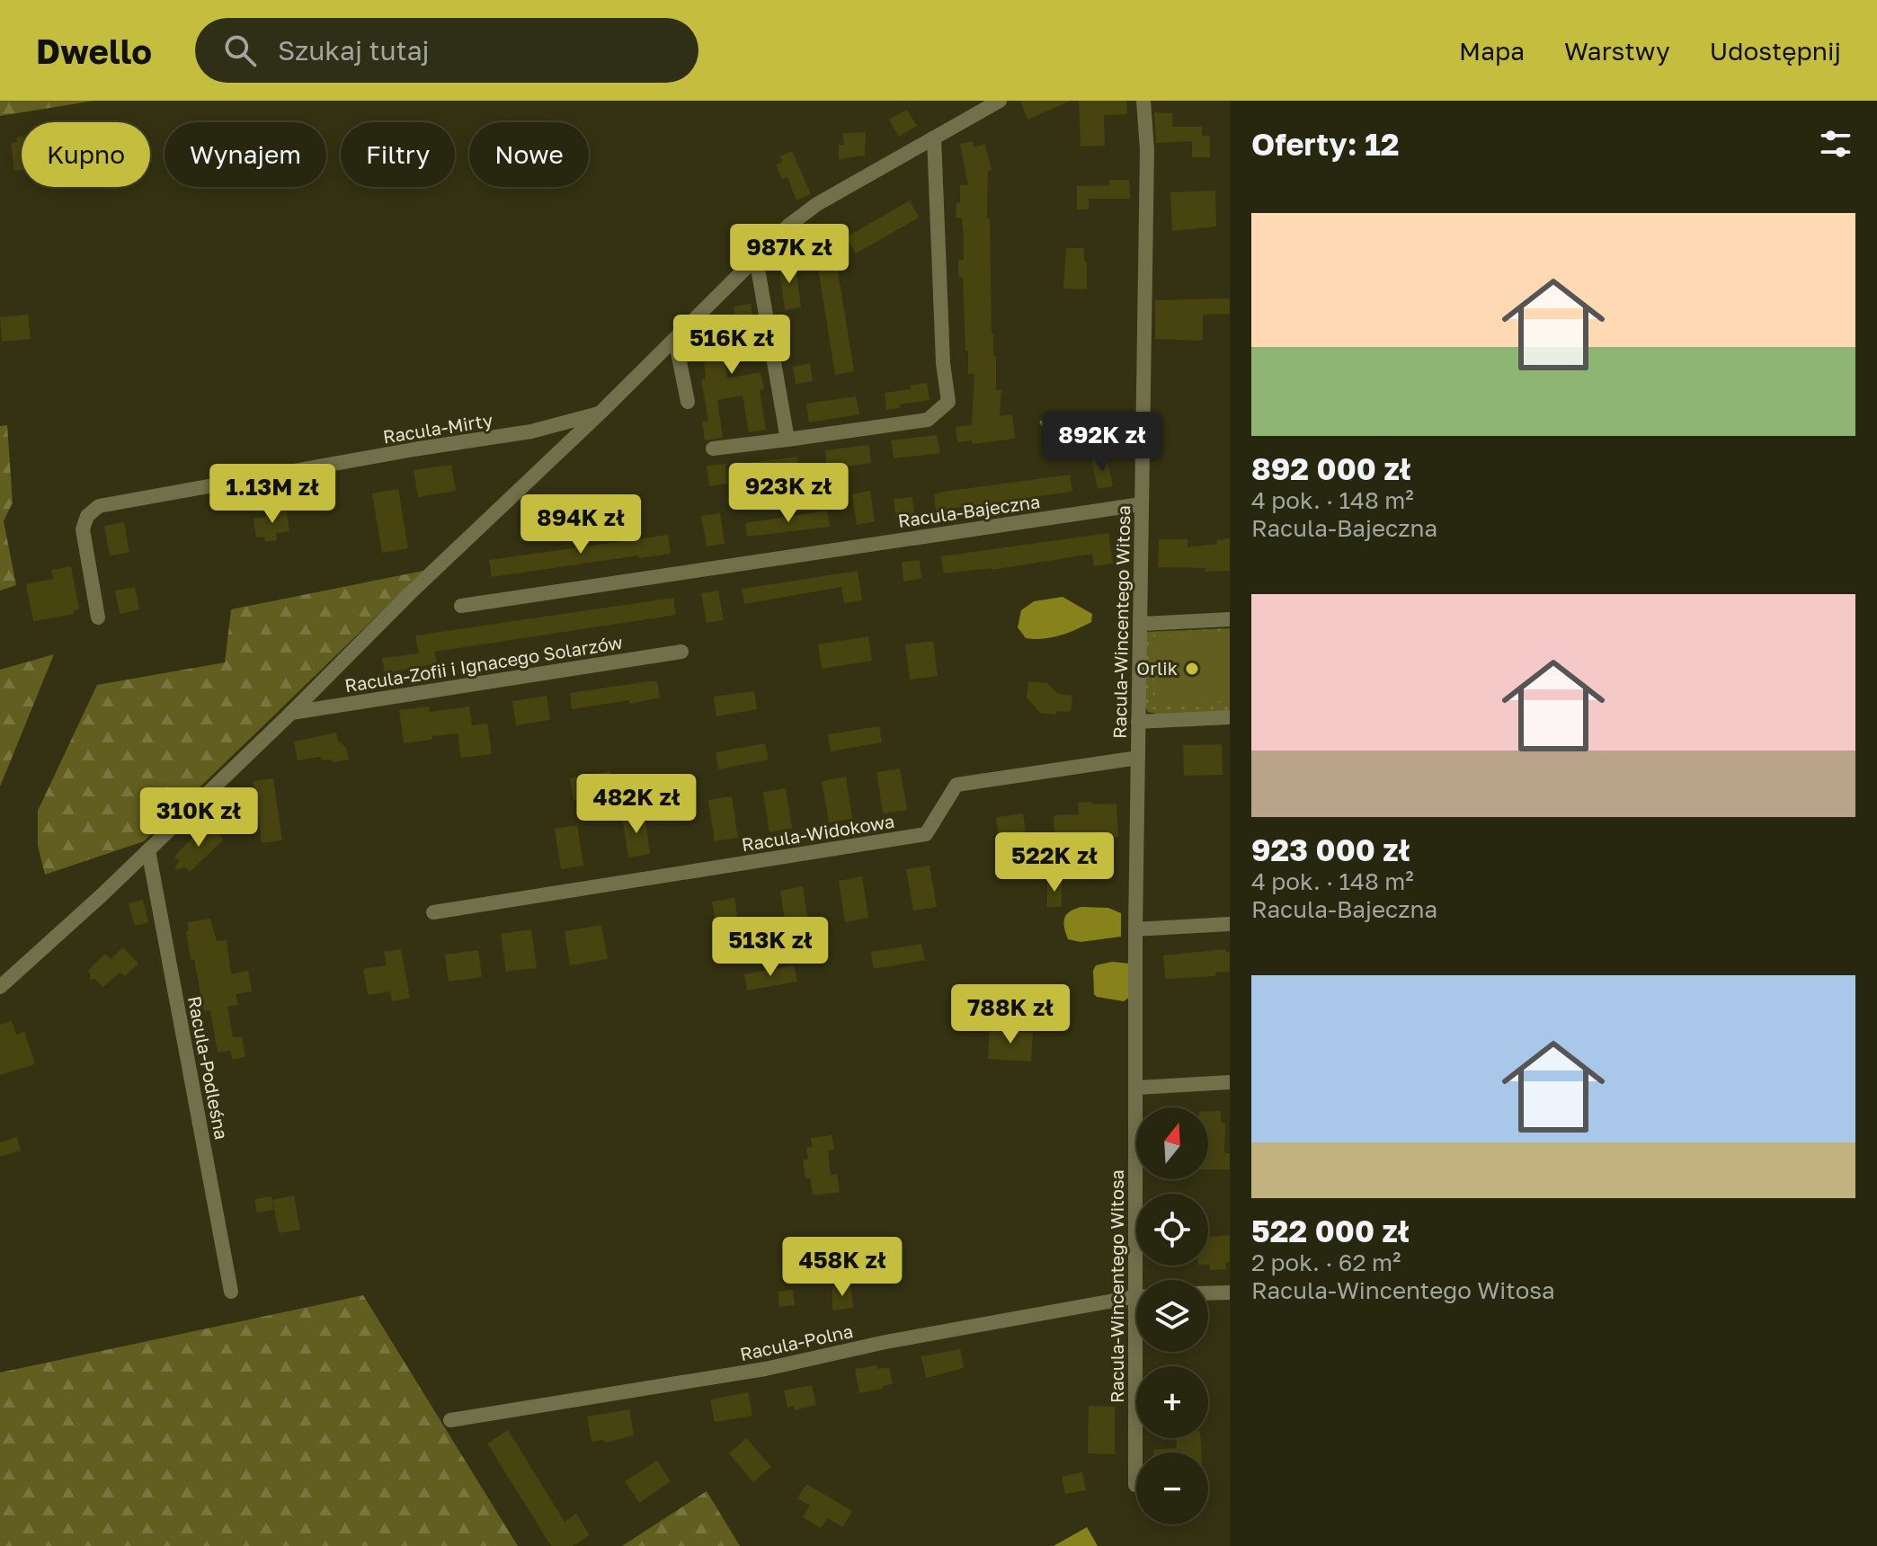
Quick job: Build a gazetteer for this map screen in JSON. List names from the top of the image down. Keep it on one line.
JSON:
{"streets":{"street":["Racula-Mirty","Racula-Bajeczna","Racula-Wincentego Witosa","Racula-Zofii i Ignacego Solarzów","Racula-Widokowa","Racula-Podleśna","Racula-Polna"]},"crossings":[["Racula-Mirty","Racula-Zofii i Ignacego Solarzów"],["Racula-Bajeczna","Racula-Wincentego Witosa"],["Racula-Wincentego Witosa","Racula-Widokowa"],["Racula-Zofii i Ignacego Solarzów","Racula-Podleśna"]],"places":["Orlik"],"north":"top","page":{"header":"Dwello","search":"Szukaj tutaj","nav":["Mapa","Warstwy","Udostępnij"],"heading":"Oferty: 12","chip":["Kupno","Wynajem","Filtry","Nowe"],"list":[{"name":"892 000 zł","note":"4 pok. · 148 m² · Racula-Bajeczna"},{"name":"923 000 zł","note":"4 pok. · 148 m² · Racula-Bajeczna"},{"name":"522 000 zł","note":"2 pok. · 62 m² · Racula-Wincentego Witosa"}],"price":["987K zł","516K zł","892K zł","923K zł","1.13M zł","894K zł","482K zł","310K zł","522K zł","513K zł","788K zł","458K zł"],"map_buttons":["+","−"]}}
